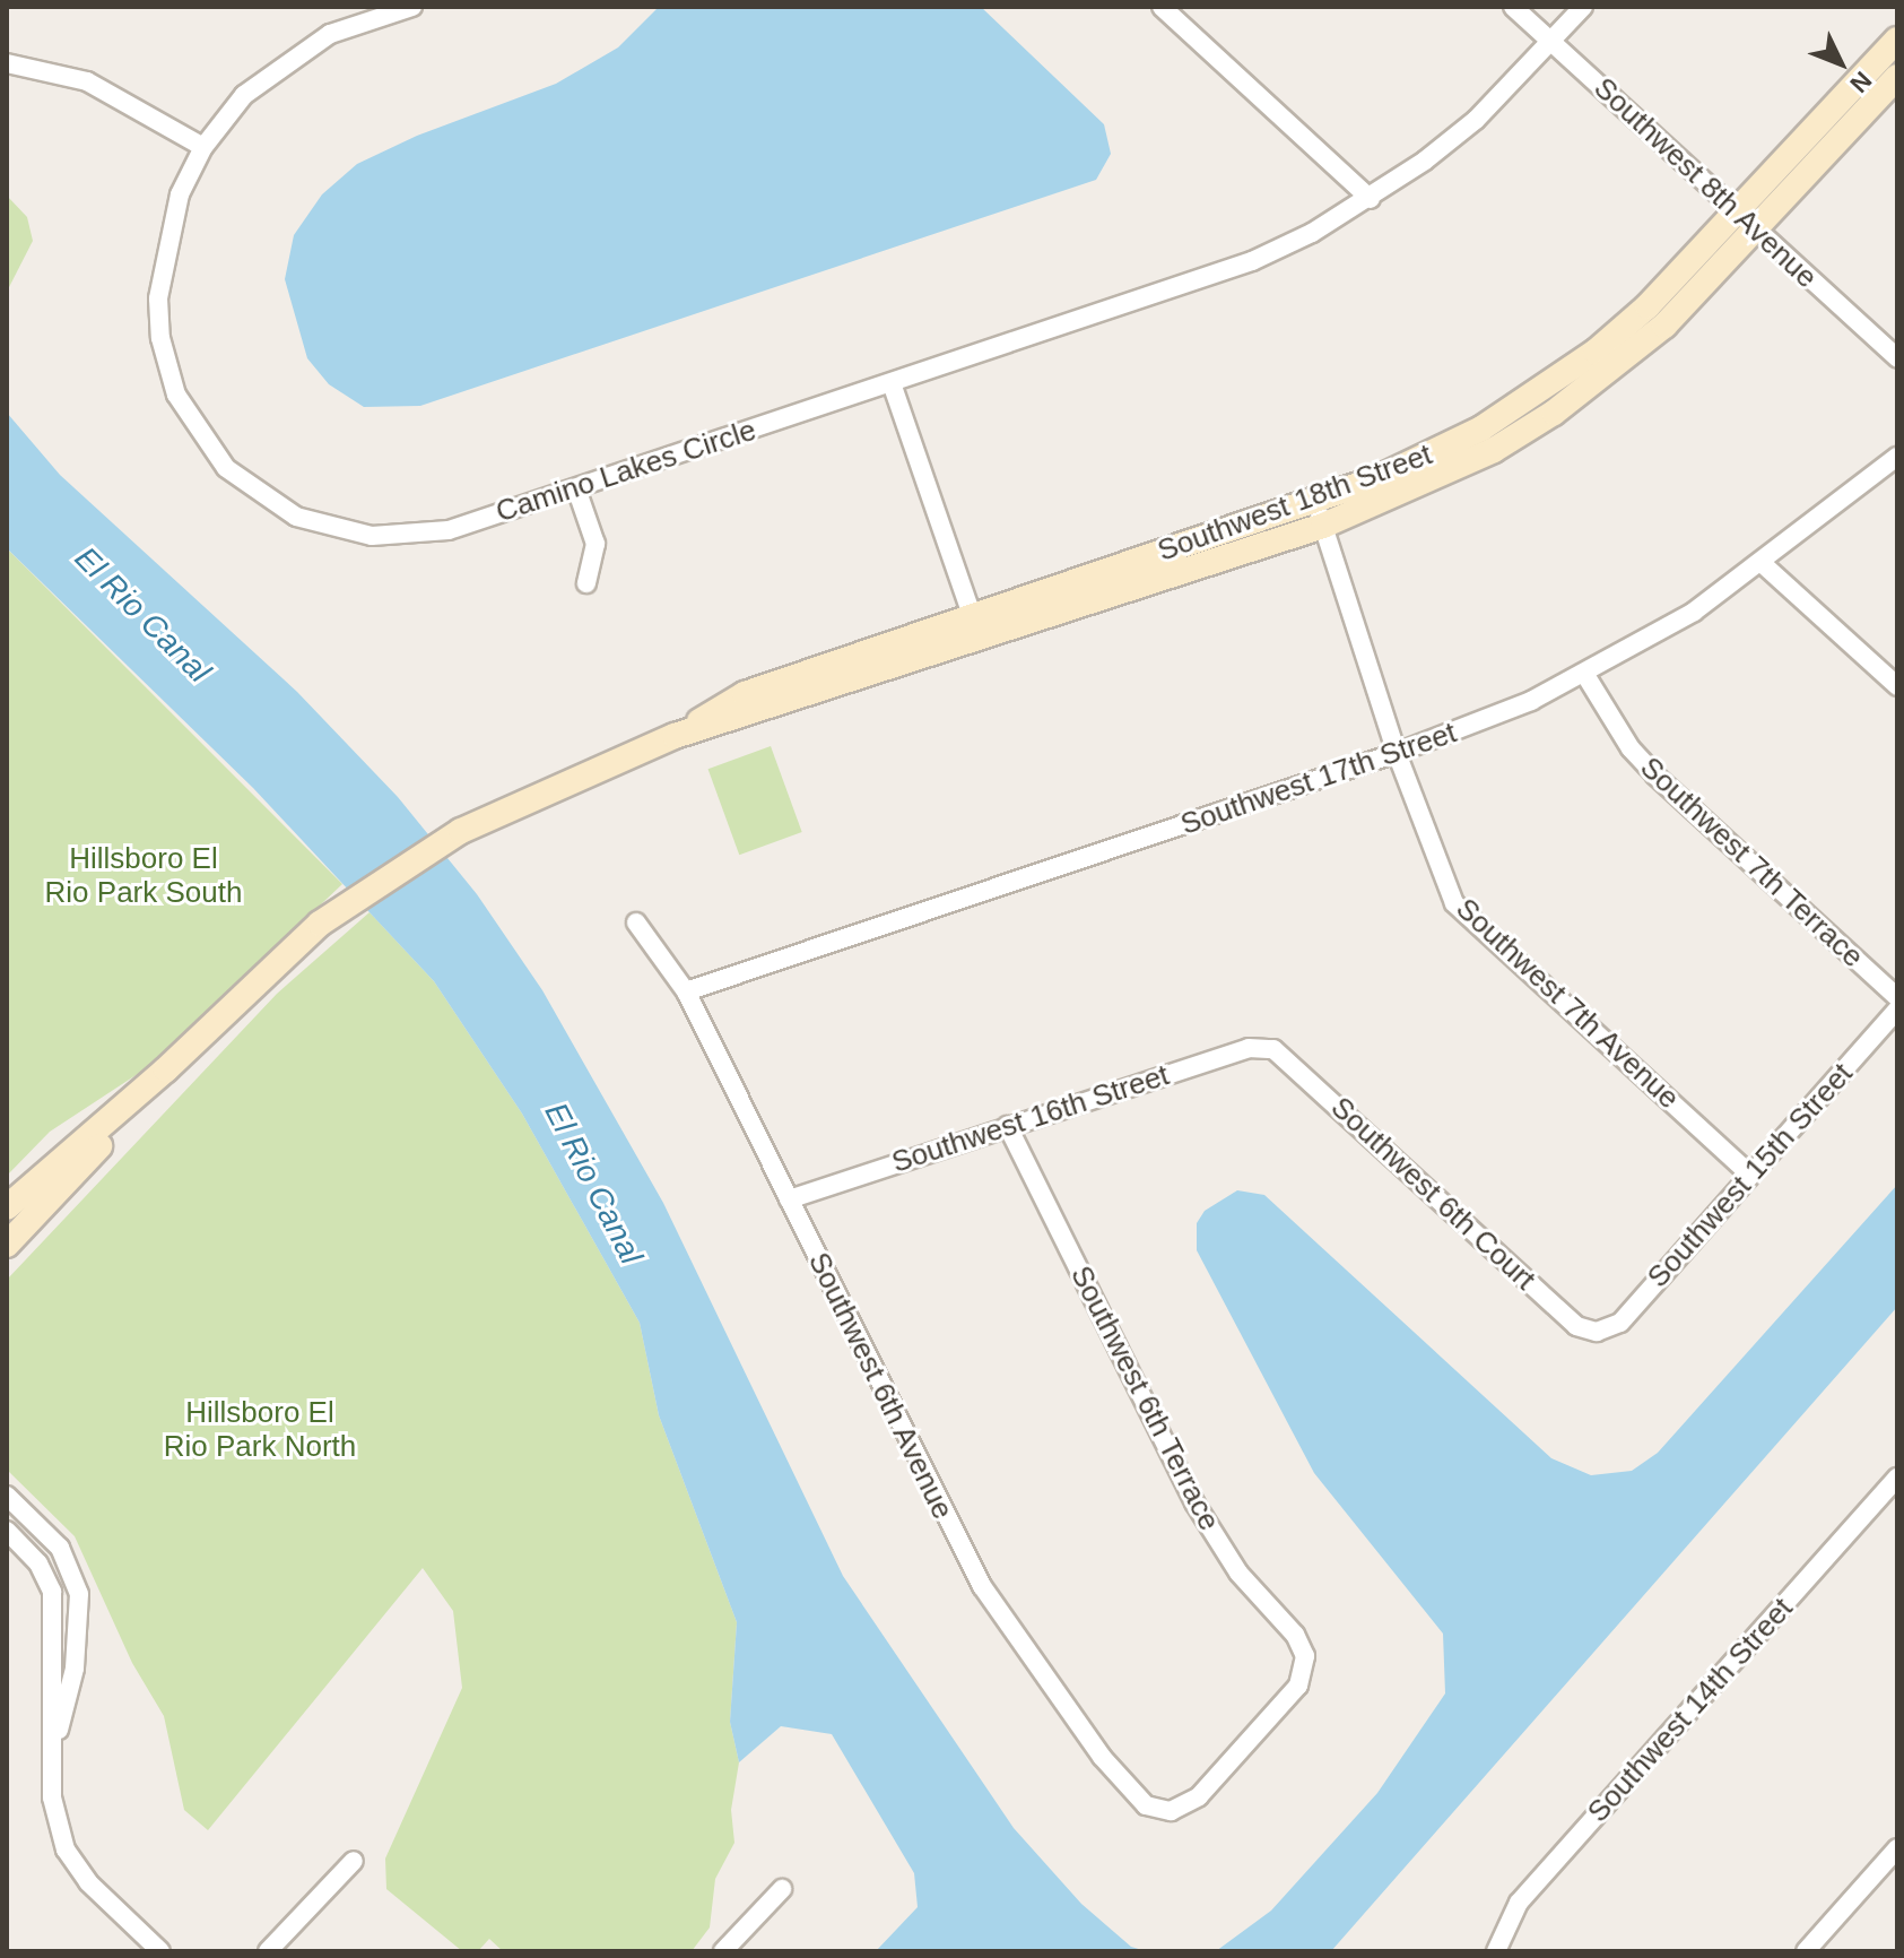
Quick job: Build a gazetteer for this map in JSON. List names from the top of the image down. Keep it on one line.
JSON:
{"streets":{"main road":["Southwest 18th Street"],"street":["Southwest 8th Avenue","Camino Lakes Circle","Southwest 17th Street","Southwest 7th Terrace","Southwest 7th Avenue","Southwest 16th Street","Southwest 15th Street","Southwest 6th Court","Southwest 6th Avenue","Southwest 6th Terrace","Southwest 14th Street"]},"crossings":[["Southwest 8th Avenue","Camino Lakes Circle"],["Southwest 8th Avenue","Southwest 18th Street"],["Southwest 18th Street","Southwest 7th Avenue"],["Southwest 17th Street","Southwest 7th Terrace"],["Southwest 17th Street","Southwest 7th Avenue"],["Southwest 17th Street","Southwest 6th Avenue"],["Southwest 7th Avenue","Southwest 15th Street"],["Southwest 16th Street","Southwest 6th Court"],["Southwest 16th Street","Southwest 6th Avenue"],["Southwest 16th Street","Southwest 6th Terrace"],["Southwest 15th Street","Southwest 6th Court"],["Southwest 6th Avenue","Southwest 6th Terrace"]],"water":["El Rio Canal"],"parks":["Hillsboro El Rio Park South","Hillsboro El Rio Park North"],"north":"bottom right"}
